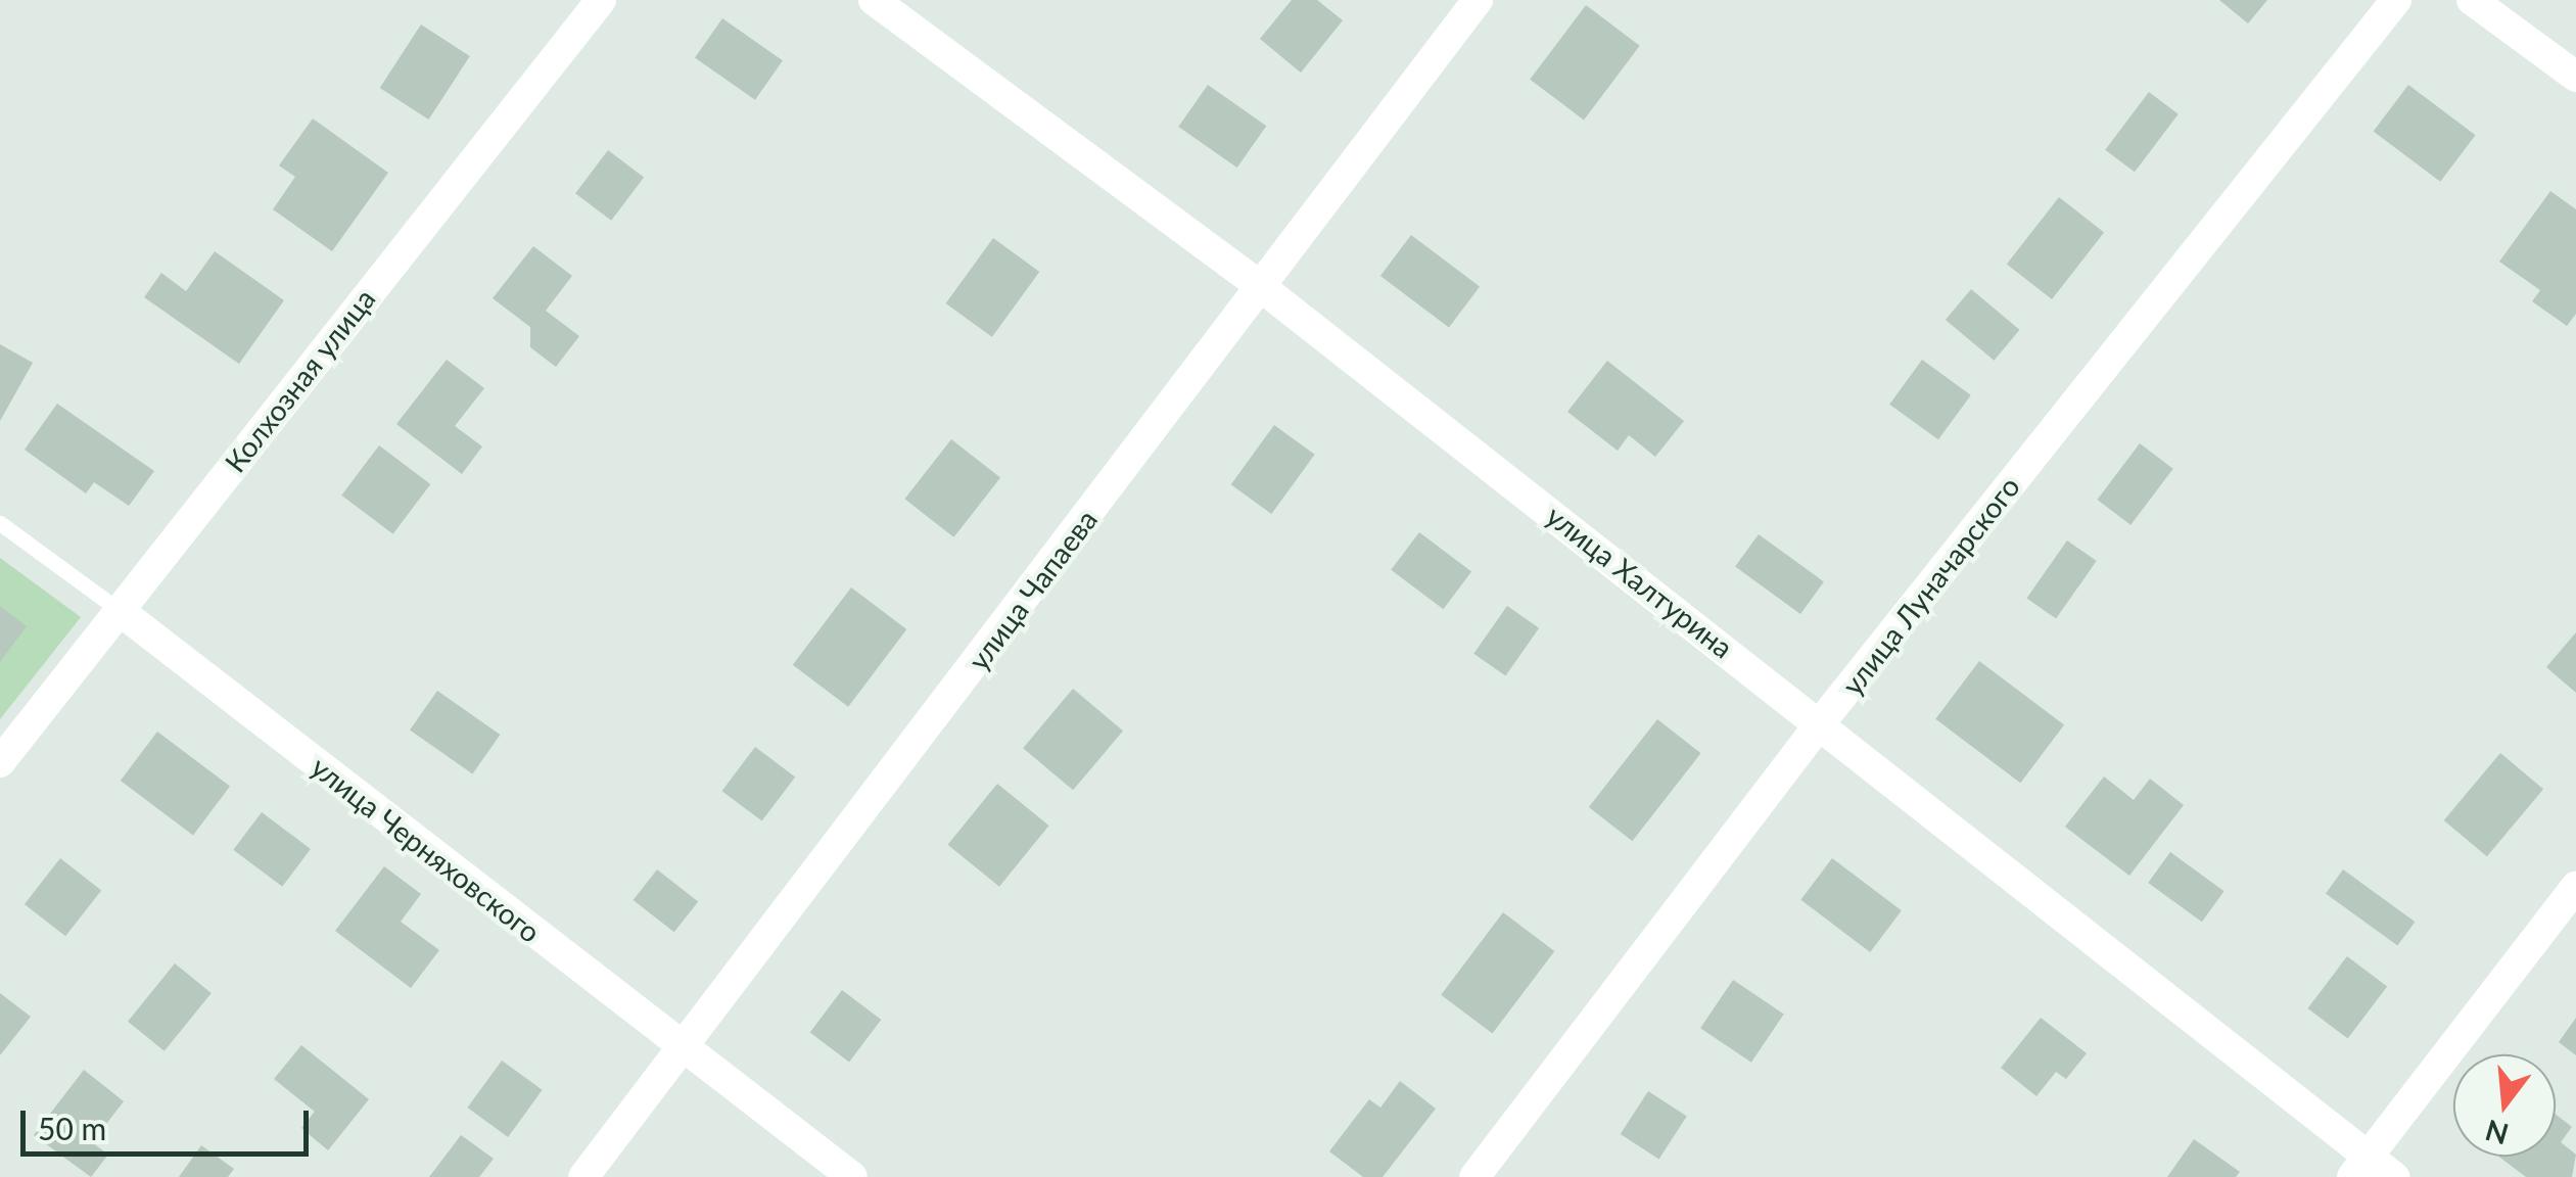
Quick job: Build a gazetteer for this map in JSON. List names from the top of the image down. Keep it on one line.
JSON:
{"streets":{"street":["Колхозная улица","улица Халтурина","улица Луначарского","улица Чапаева","улица Черняховского"]},"crossings":[["Колхозная улица","улица Черняховского"],["улица Халтурина","улица Луначарского"],["улица Халтурина","улица Чапаева"],["улица Чапаева","улица Черняховского"]],"scale_bar":"50 m","north":"bottom"}
